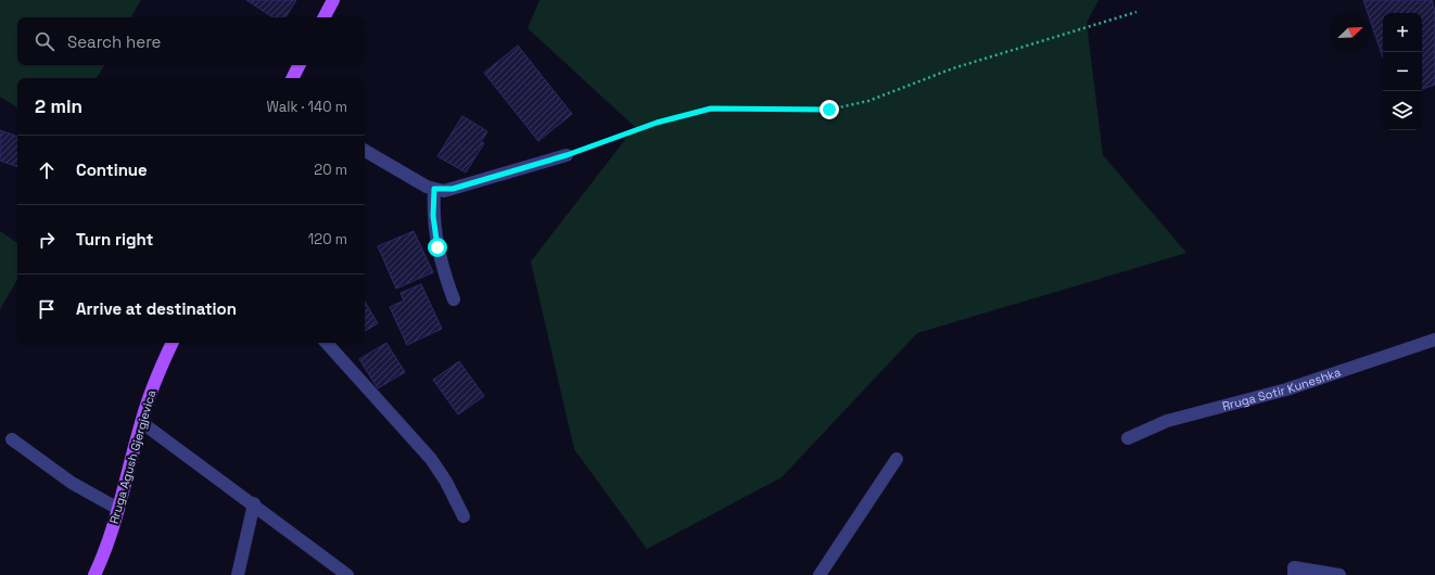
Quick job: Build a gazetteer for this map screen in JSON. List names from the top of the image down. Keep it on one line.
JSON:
{"streets":{"main road":["Rruga Agush Gjergjevica"],"street":["Rruga Sotir Kuneshka"]},"north":"top right","page":{"map_buttons":["+","−"],"search":"Search here","heading":["2 min","Walk · 140 m"],"list":[["Continue","20 m"],["Turn right","120 m"],"Arrive at destination"]}}
